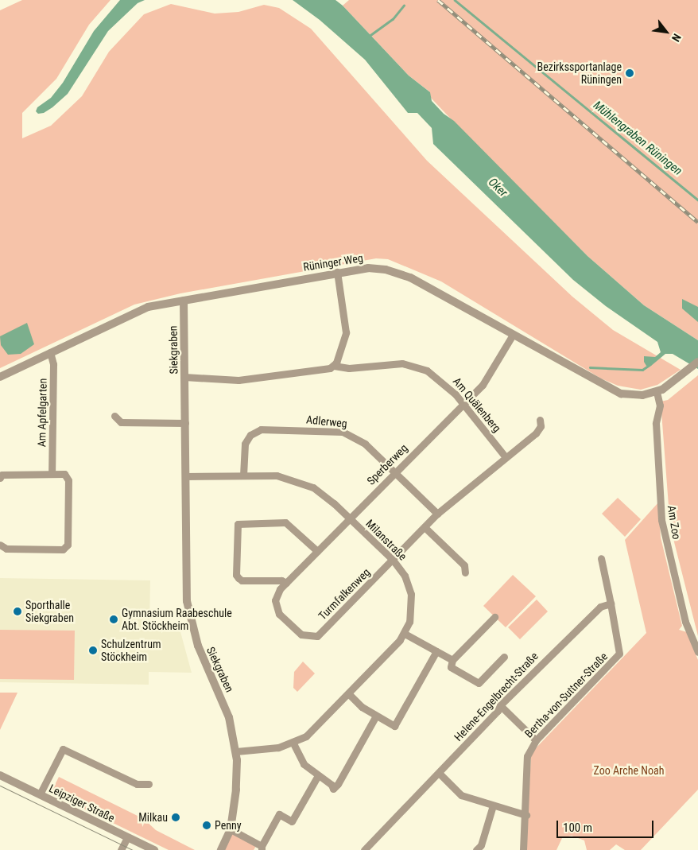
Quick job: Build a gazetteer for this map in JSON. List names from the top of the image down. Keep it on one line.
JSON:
{"streets":{"street":["Rüninger Weg","Siekgraben","Am Quälenberg","Am Apfelgarten","Adlerweg","Sperberweg","Am Zoo","Milanstraße","Turmfalkenweg","Bertha-von-Suttner-Straße","Helene-Engelbrecht-Straße","Leipziger Straße"]},"crossings":[["Rüninger Weg","Siekgraben"],["Rüninger Weg","Am Apfelgarten"],["Rüninger Weg","Sperberweg"],["Rüninger Weg","Am Zoo"],["Siekgraben","Am Quälenberg"],["Siekgraben","Milanstraße"],["Am Quälenberg","Sperberweg"],["Am Quälenberg","Turmfalkenweg"],["Adlerweg","Sperberweg"],["Adlerweg","Milanstraße"],["Adlerweg","Turmfalkenweg"],["Sperberweg","Milanstraße"],["Sperberweg","Turmfalkenweg"],["Milanstraße","Turmfalkenweg"],["Bertha-von-Suttner-Straße","Helene-Engelbrecht-Straße"]],"water":["Mühlengraben Rüningen","Oker"],"parks":["Zoo Arche Noah"],"places":["Bezirkssportanlage Rüningen","Sporthalle Siekgraben","Gymnasium Raabeschule Abt. Stöckheim","Schulzentrum Stöckheim","Milkau","Penny"],"scale_bar":"100 m","north":"bottom right"}
